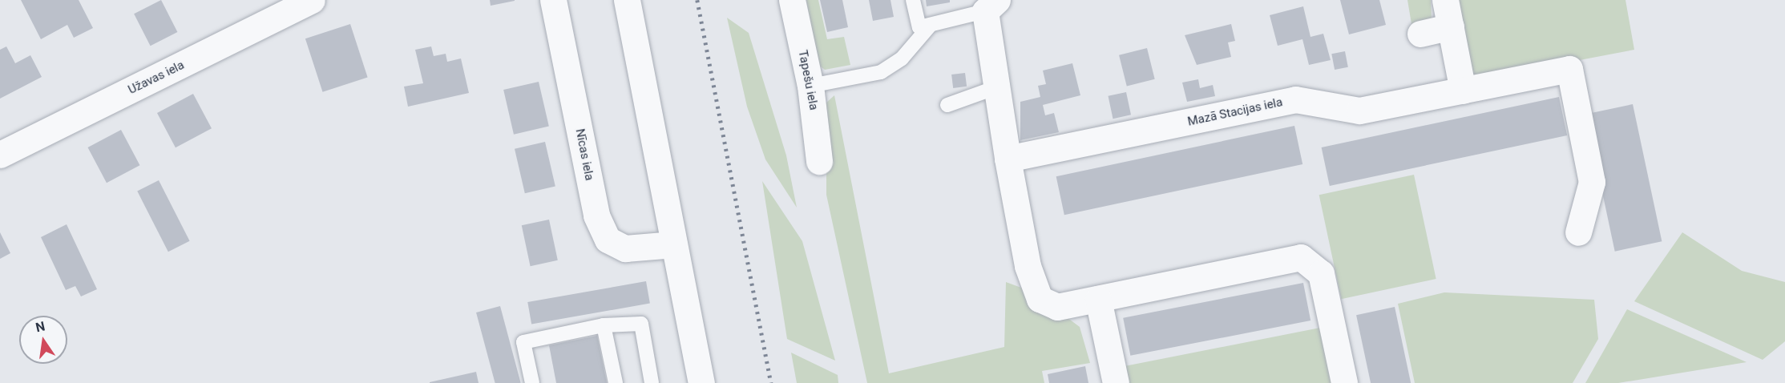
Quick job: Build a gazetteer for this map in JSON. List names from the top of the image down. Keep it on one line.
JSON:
{"streets":{"street":["Užavas iela","Tapešu iela","Mazā Stacijas iela","Nīcas iela"]},"north":"top"}
